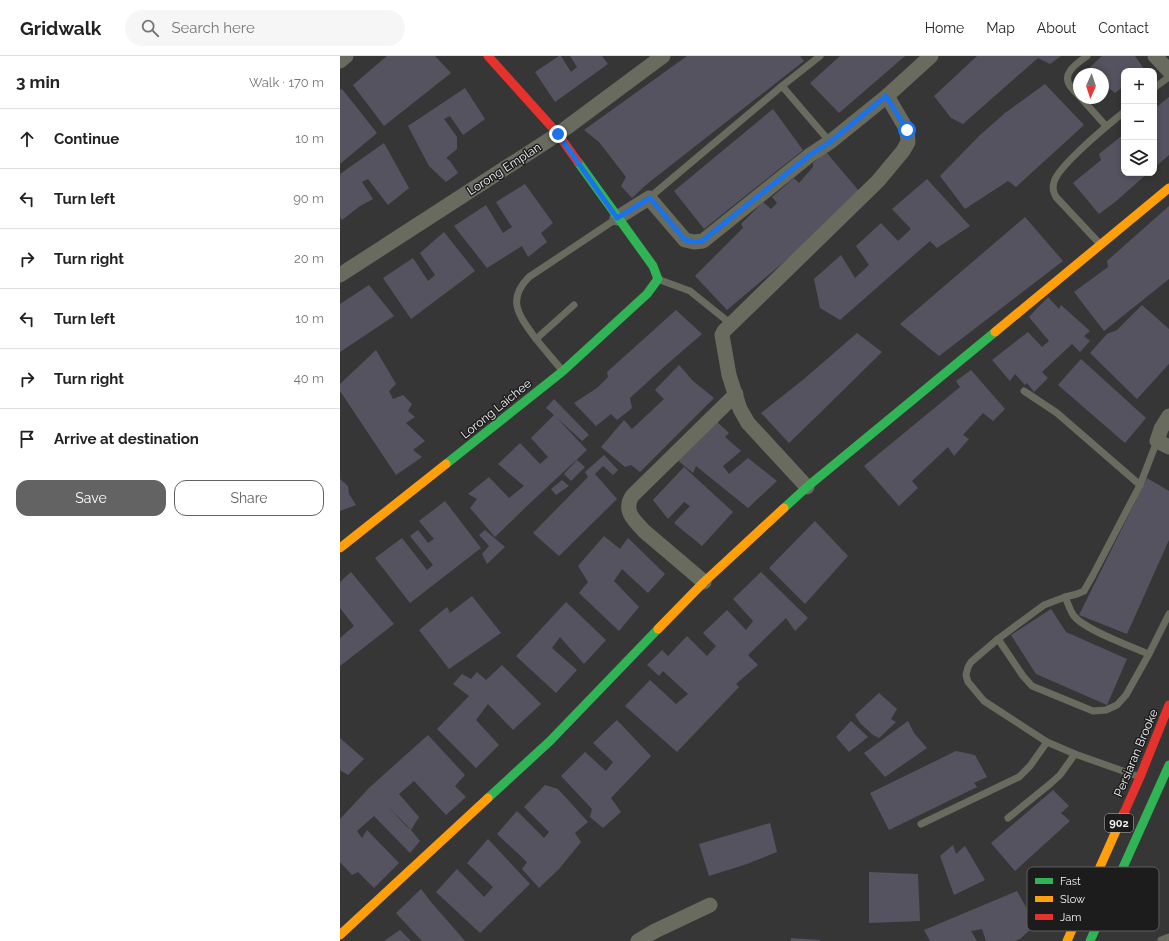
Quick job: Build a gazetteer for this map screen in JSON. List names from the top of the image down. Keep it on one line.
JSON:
{"streets":{"street":["Lorong Emplan","Lorong Laichee","Persiaran Brooke","902"]},"legend":["Fast","Slow","Jam"],"north":"bottom","page":{"header":"Gridwalk","search":"Search here","nav":["Home","Map","About","Contact"],"heading":["3 min","Walk · 170 m"],"map_buttons":["+","−"],"list":[["Continue","10 m"],["Turn left","90 m"],["Turn right","20 m"],["Turn left","10 m"],["Turn right","40 m"],"Arrive at destination"],"buttons":["Save","Share"]}}
